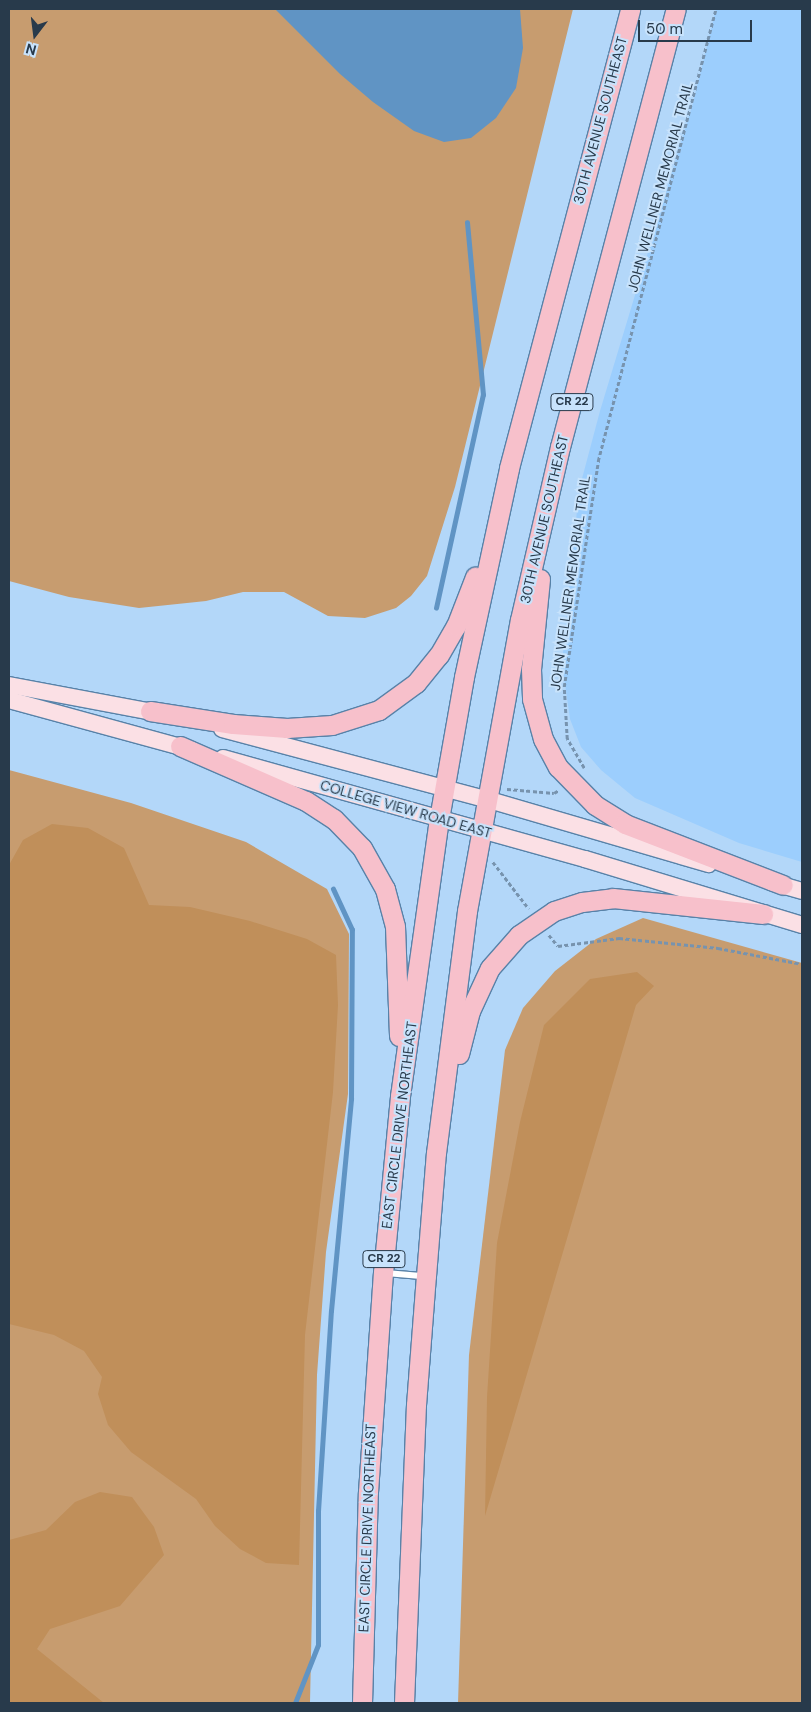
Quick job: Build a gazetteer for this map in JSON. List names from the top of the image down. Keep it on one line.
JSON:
{"streets":{"main road":["30TH AVENUE SOUTHEAST","CR 22","COLLEGE VIEW ROAD EAST","EAST CIRCLE DRIVE NORTHEAST"],"path":["JOHN WELLNER MEMORIAL TRAIL"]},"crossings":[["30TH AVENUE SOUTHEAST","CR 22"],["30TH AVENUE SOUTHEAST","COLLEGE VIEW ROAD EAST"],["30TH AVENUE SOUTHEAST","EAST CIRCLE DRIVE NORTHEAST"],["CR 22","COLLEGE VIEW ROAD EAST"],["COLLEGE VIEW ROAD EAST","EAST CIRCLE DRIVE NORTHEAST"]],"scale_bar":"50 m","north":"bottom"}
